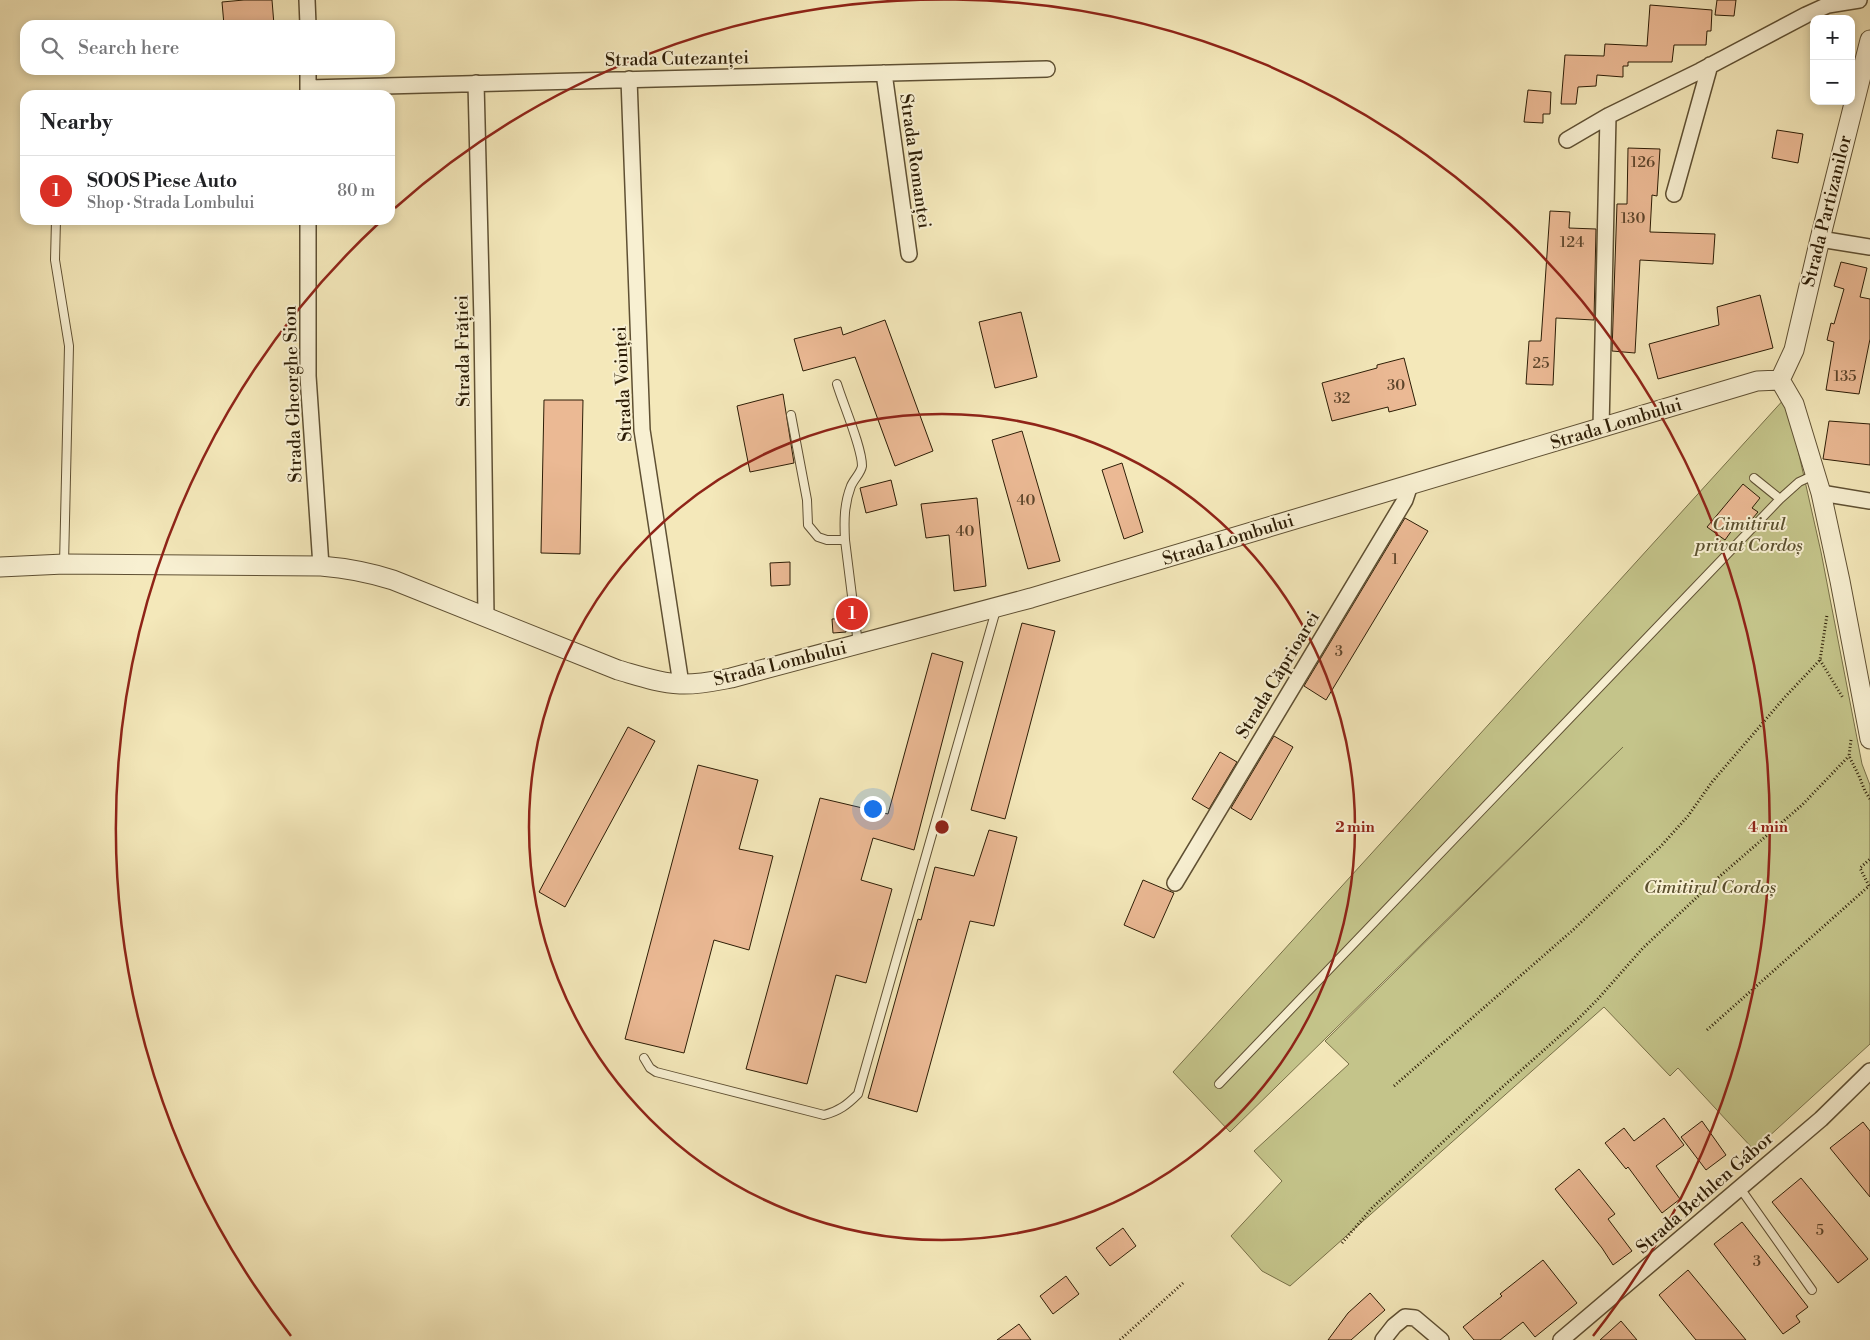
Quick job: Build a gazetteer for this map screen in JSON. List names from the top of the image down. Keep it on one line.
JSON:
{"streets":{"street":["Strada Cutezanței","Strada Romanței","Strada Partizanilor","Strada Frăției","Strada Voinței","Strada Gheorghe Sion","Strada Lombului","Strada Căprioarei","Strada Bethlen Gábor"]},"crossings":[["Strada Cutezanței","Strada Romanței"],["Strada Cutezanței","Strada Frăției"],["Strada Cutezanței","Strada Voinței"],["Strada Partizanilor","Strada Lombului"],["Strada Frăției","Strada Lombului"],["Strada Voinței","Strada Lombului"],["Strada Gheorghe Sion","Strada Lombului"],["Strada Lombului","Strada Căprioarei"]],"parks":["Cimitirul privat Cordoș","Cimitirul Cordoș"],"house_numbers":["126","130","124","25","135","30","32","40","40","1","3","5","3"],"page":{"map_buttons":["+","−"],"search":"Search here","heading":"Nearby","list":[{"mark":"1","name":"SOOS Piese Auto","note":"Shop · Strada Lombului","value":"80 m"}],"pins":"1"},"rings":["2 min","4 min"]}
